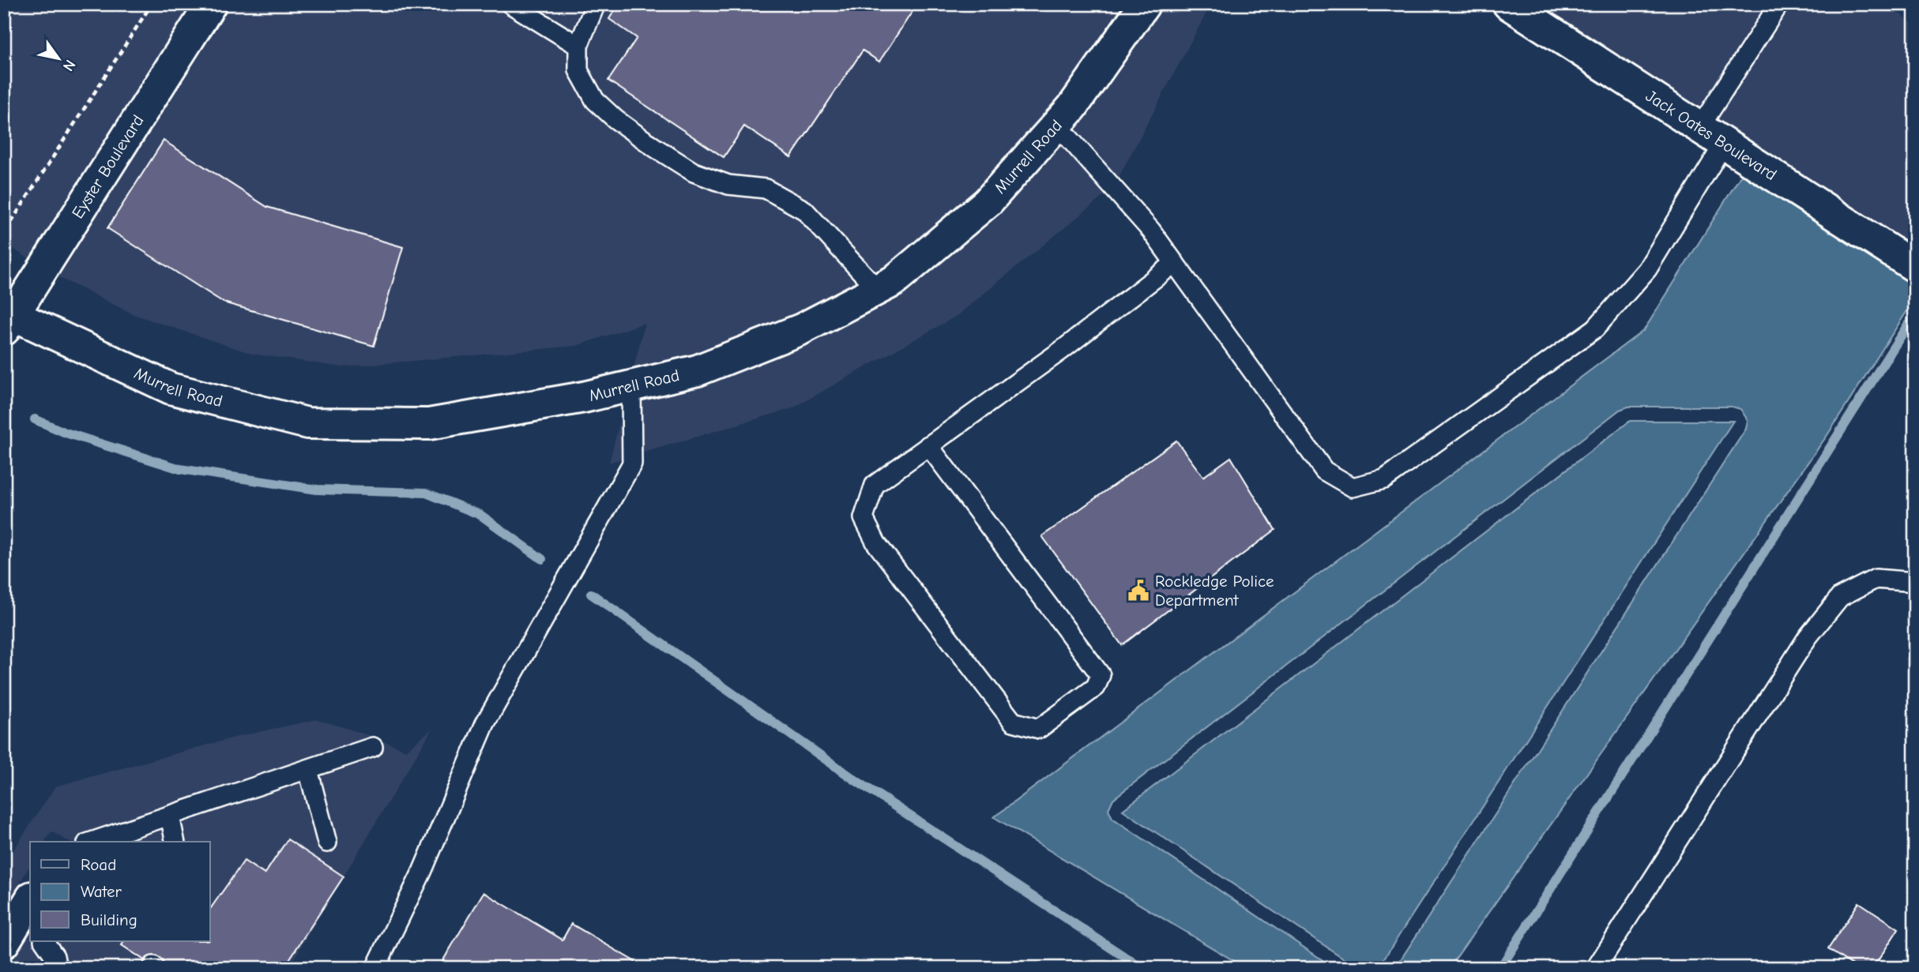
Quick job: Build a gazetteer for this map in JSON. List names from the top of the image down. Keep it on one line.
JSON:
{"streets":{"street":["Jack Oates Boulevard","Murrell Road","Eyster Boulevard"]},"crossings":[["Murrell Road","Eyster Boulevard"]],"places":{"public building":["Rockledge Police Department"]},"legend":["Road","Water","Building"],"north":"bottom right"}
